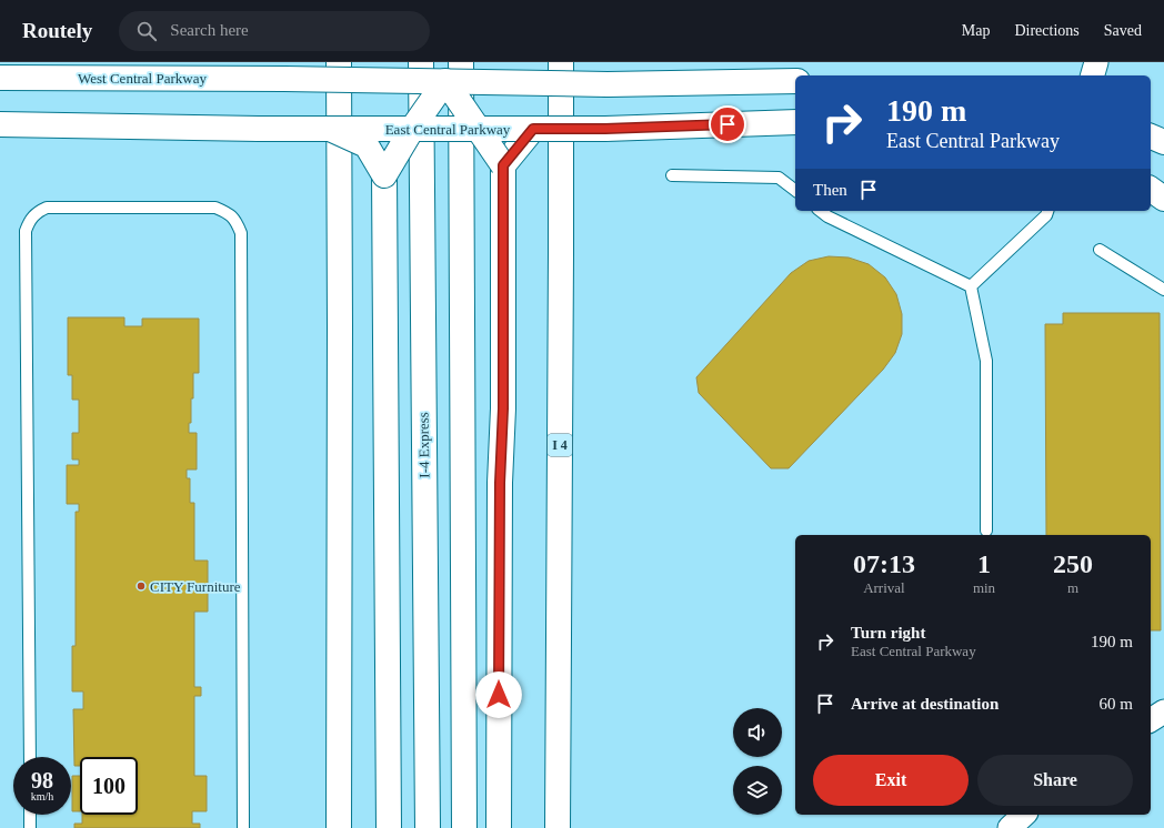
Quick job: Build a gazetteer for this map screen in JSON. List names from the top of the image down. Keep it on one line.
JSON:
{"streets":{"main road":["West Central Parkway","East Central Parkway","I-4 Express","I 4"]},"places":["CITY Furniture"],"page":{"header":"Routely","search":"Search here","nav":["Map","Directions","Saved"],"turn":["190 m","East Central Parkway"],"then":"Then","eta":["07:13","Arrival","1","min","250","m"],"list":[{"name":"Turn right","note":"East Central Parkway","value":"190 m"},{"name":"Arrive at destination","value":"60 m"}],"buttons":["Exit","Share"],"speed":"98 km/h","limit":"100"}}
